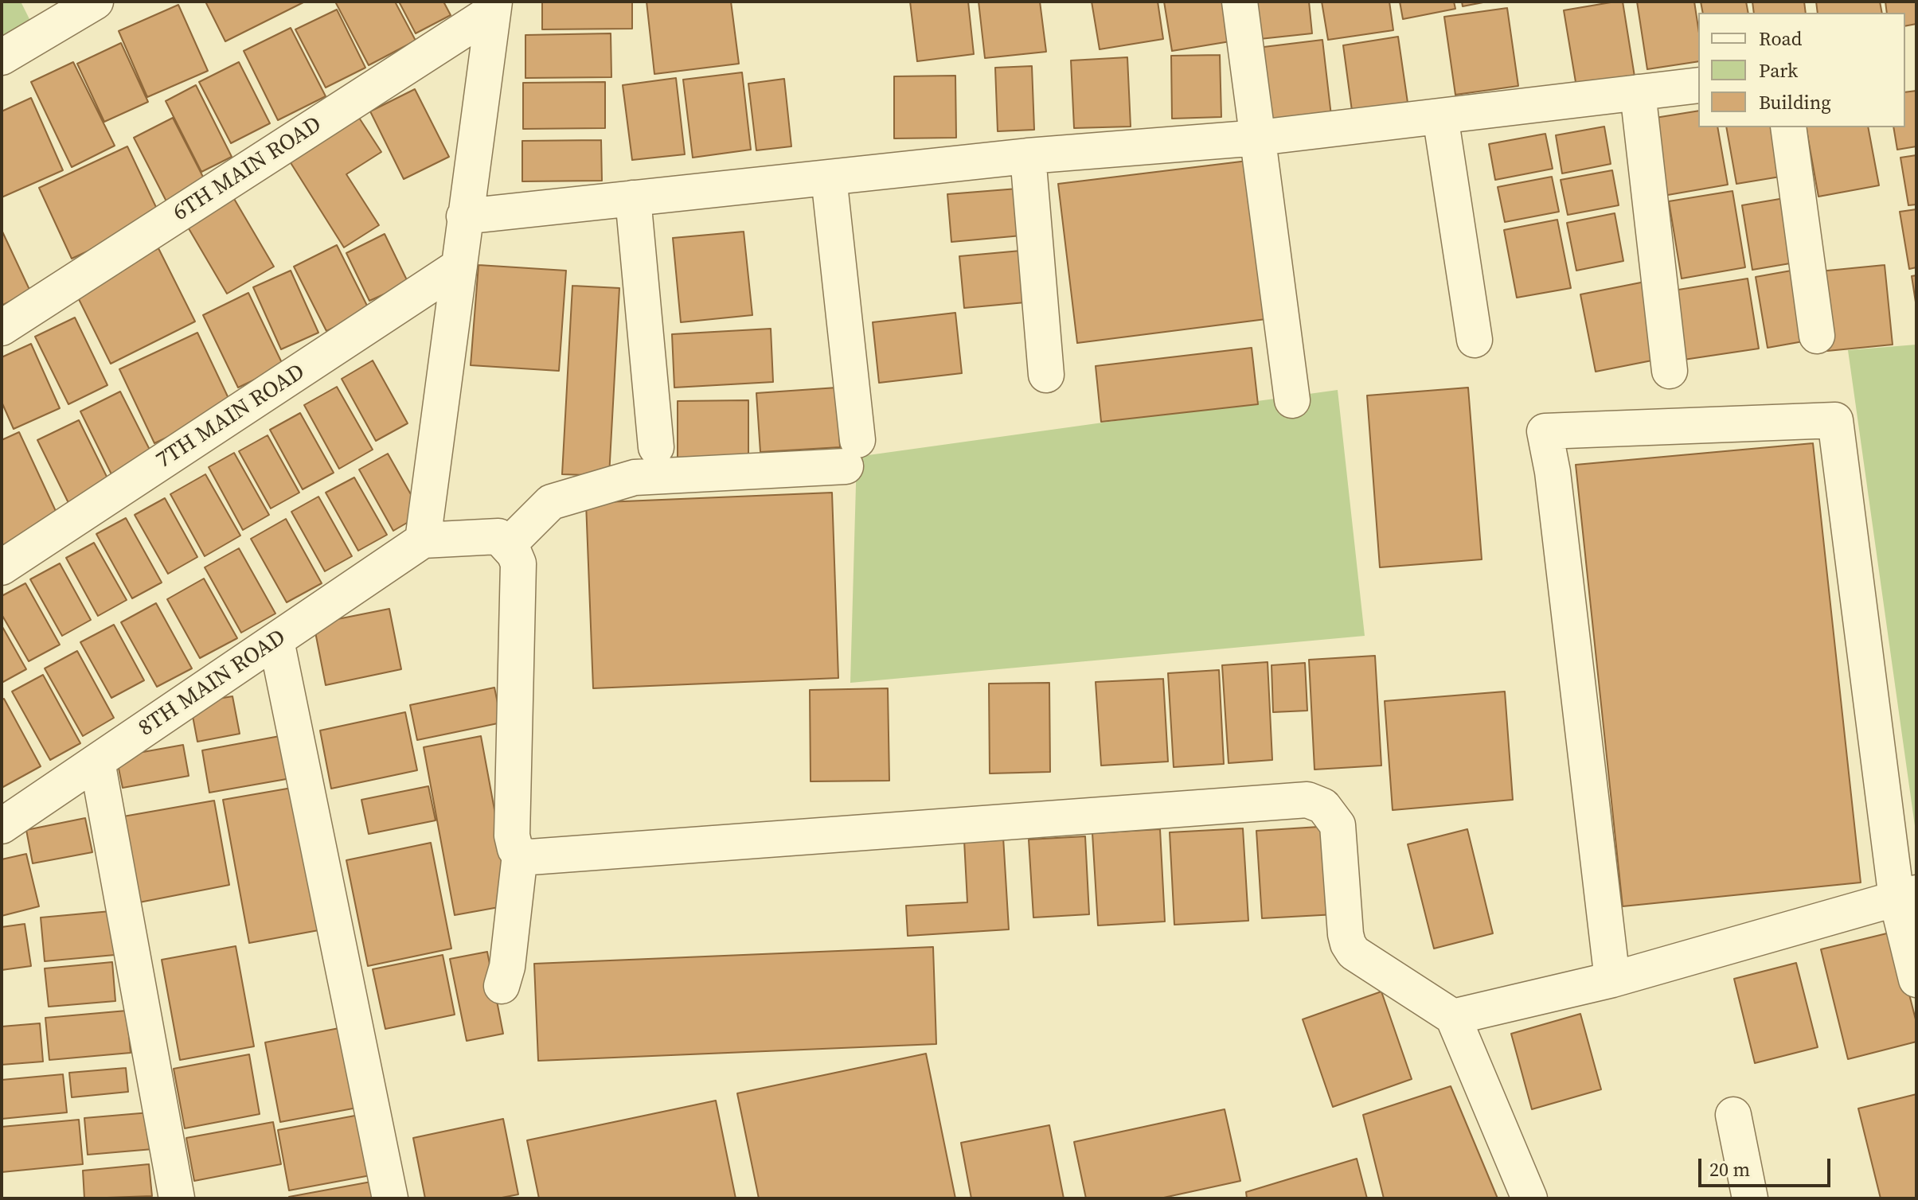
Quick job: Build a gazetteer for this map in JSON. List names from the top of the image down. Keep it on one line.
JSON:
{"streets":{"street":["6TH MAIN ROAD","7TH MAIN ROAD","8TH MAIN ROAD"]},"legend":["Road","Park","Building"],"scale_bar":"20 m"}
